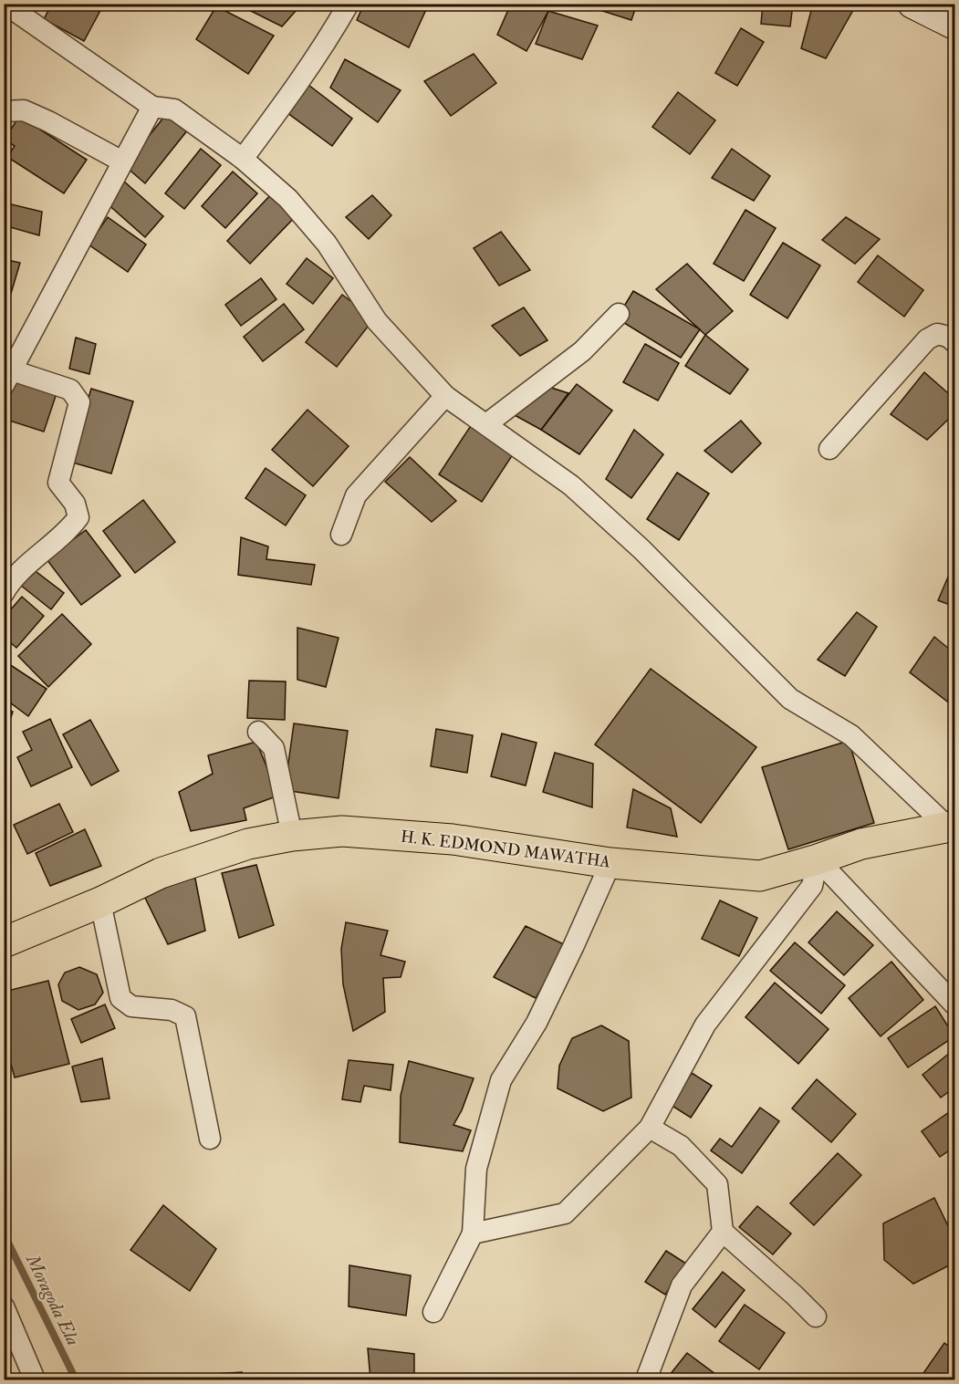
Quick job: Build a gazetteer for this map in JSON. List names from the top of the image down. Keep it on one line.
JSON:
{"streets":{"main road":["H. K. EDMOND MAWATHA"]},"water":["Moragoda Ela"]}
